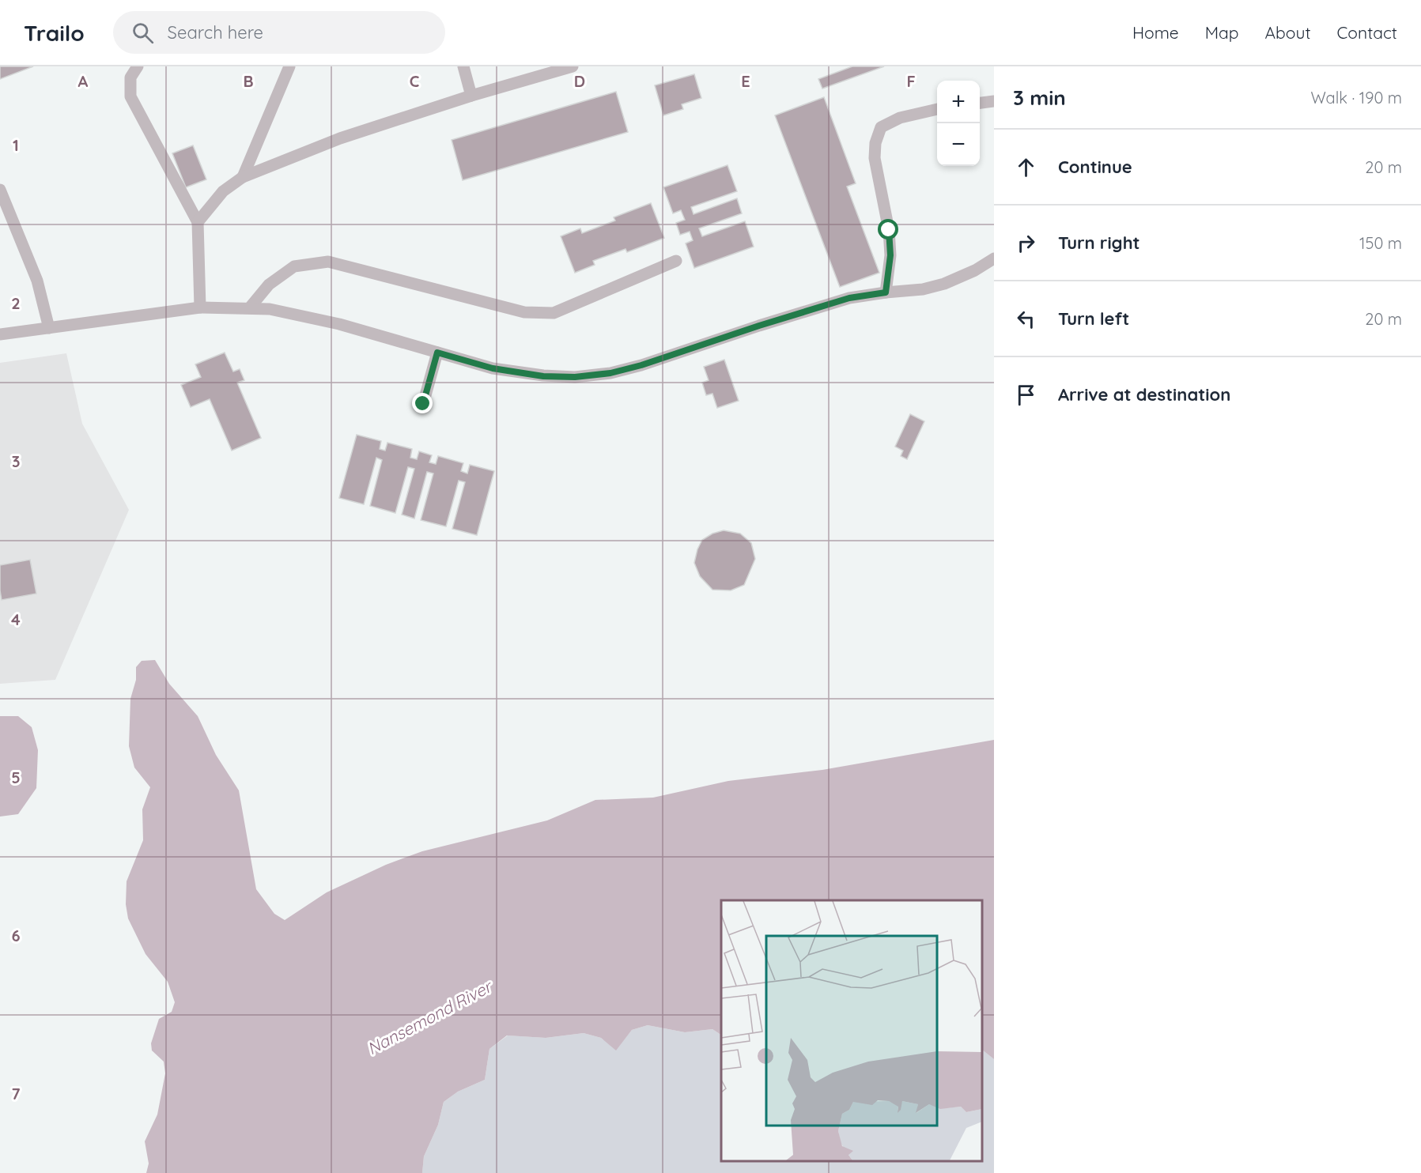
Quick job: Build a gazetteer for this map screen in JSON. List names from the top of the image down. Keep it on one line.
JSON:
{"water":["Nansemond River"],"page":{"header":"Trailo","search":"Search here","nav":["Home","Map","About","Contact"],"heading":["3 min","Walk · 190 m"],"map_buttons":["+","−"],"list":[["Continue","20 m"],["Turn right","150 m"],["Turn left","20 m"],"Arrive at destination"]},"grid":{"columns":["A","B","C","D","E","F"],"rows":["1","2","3","4","5","6","7"]}}
